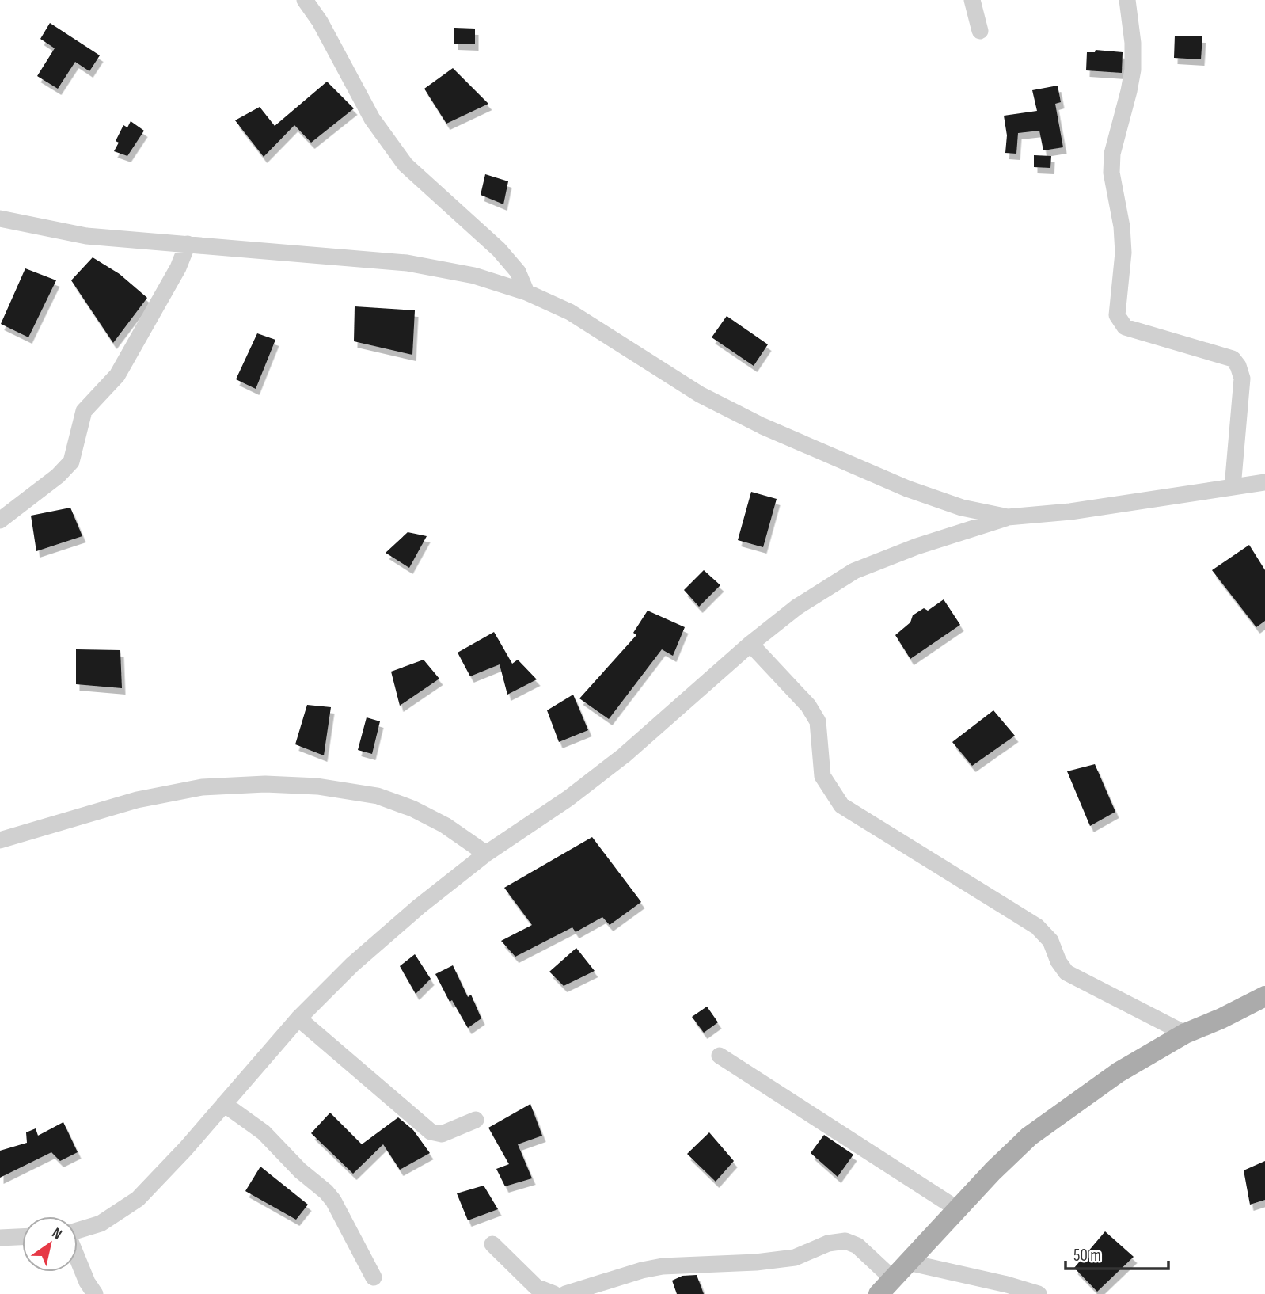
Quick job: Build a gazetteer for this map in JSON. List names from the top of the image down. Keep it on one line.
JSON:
{"scale_bar":"50 m","north":"top right"}
